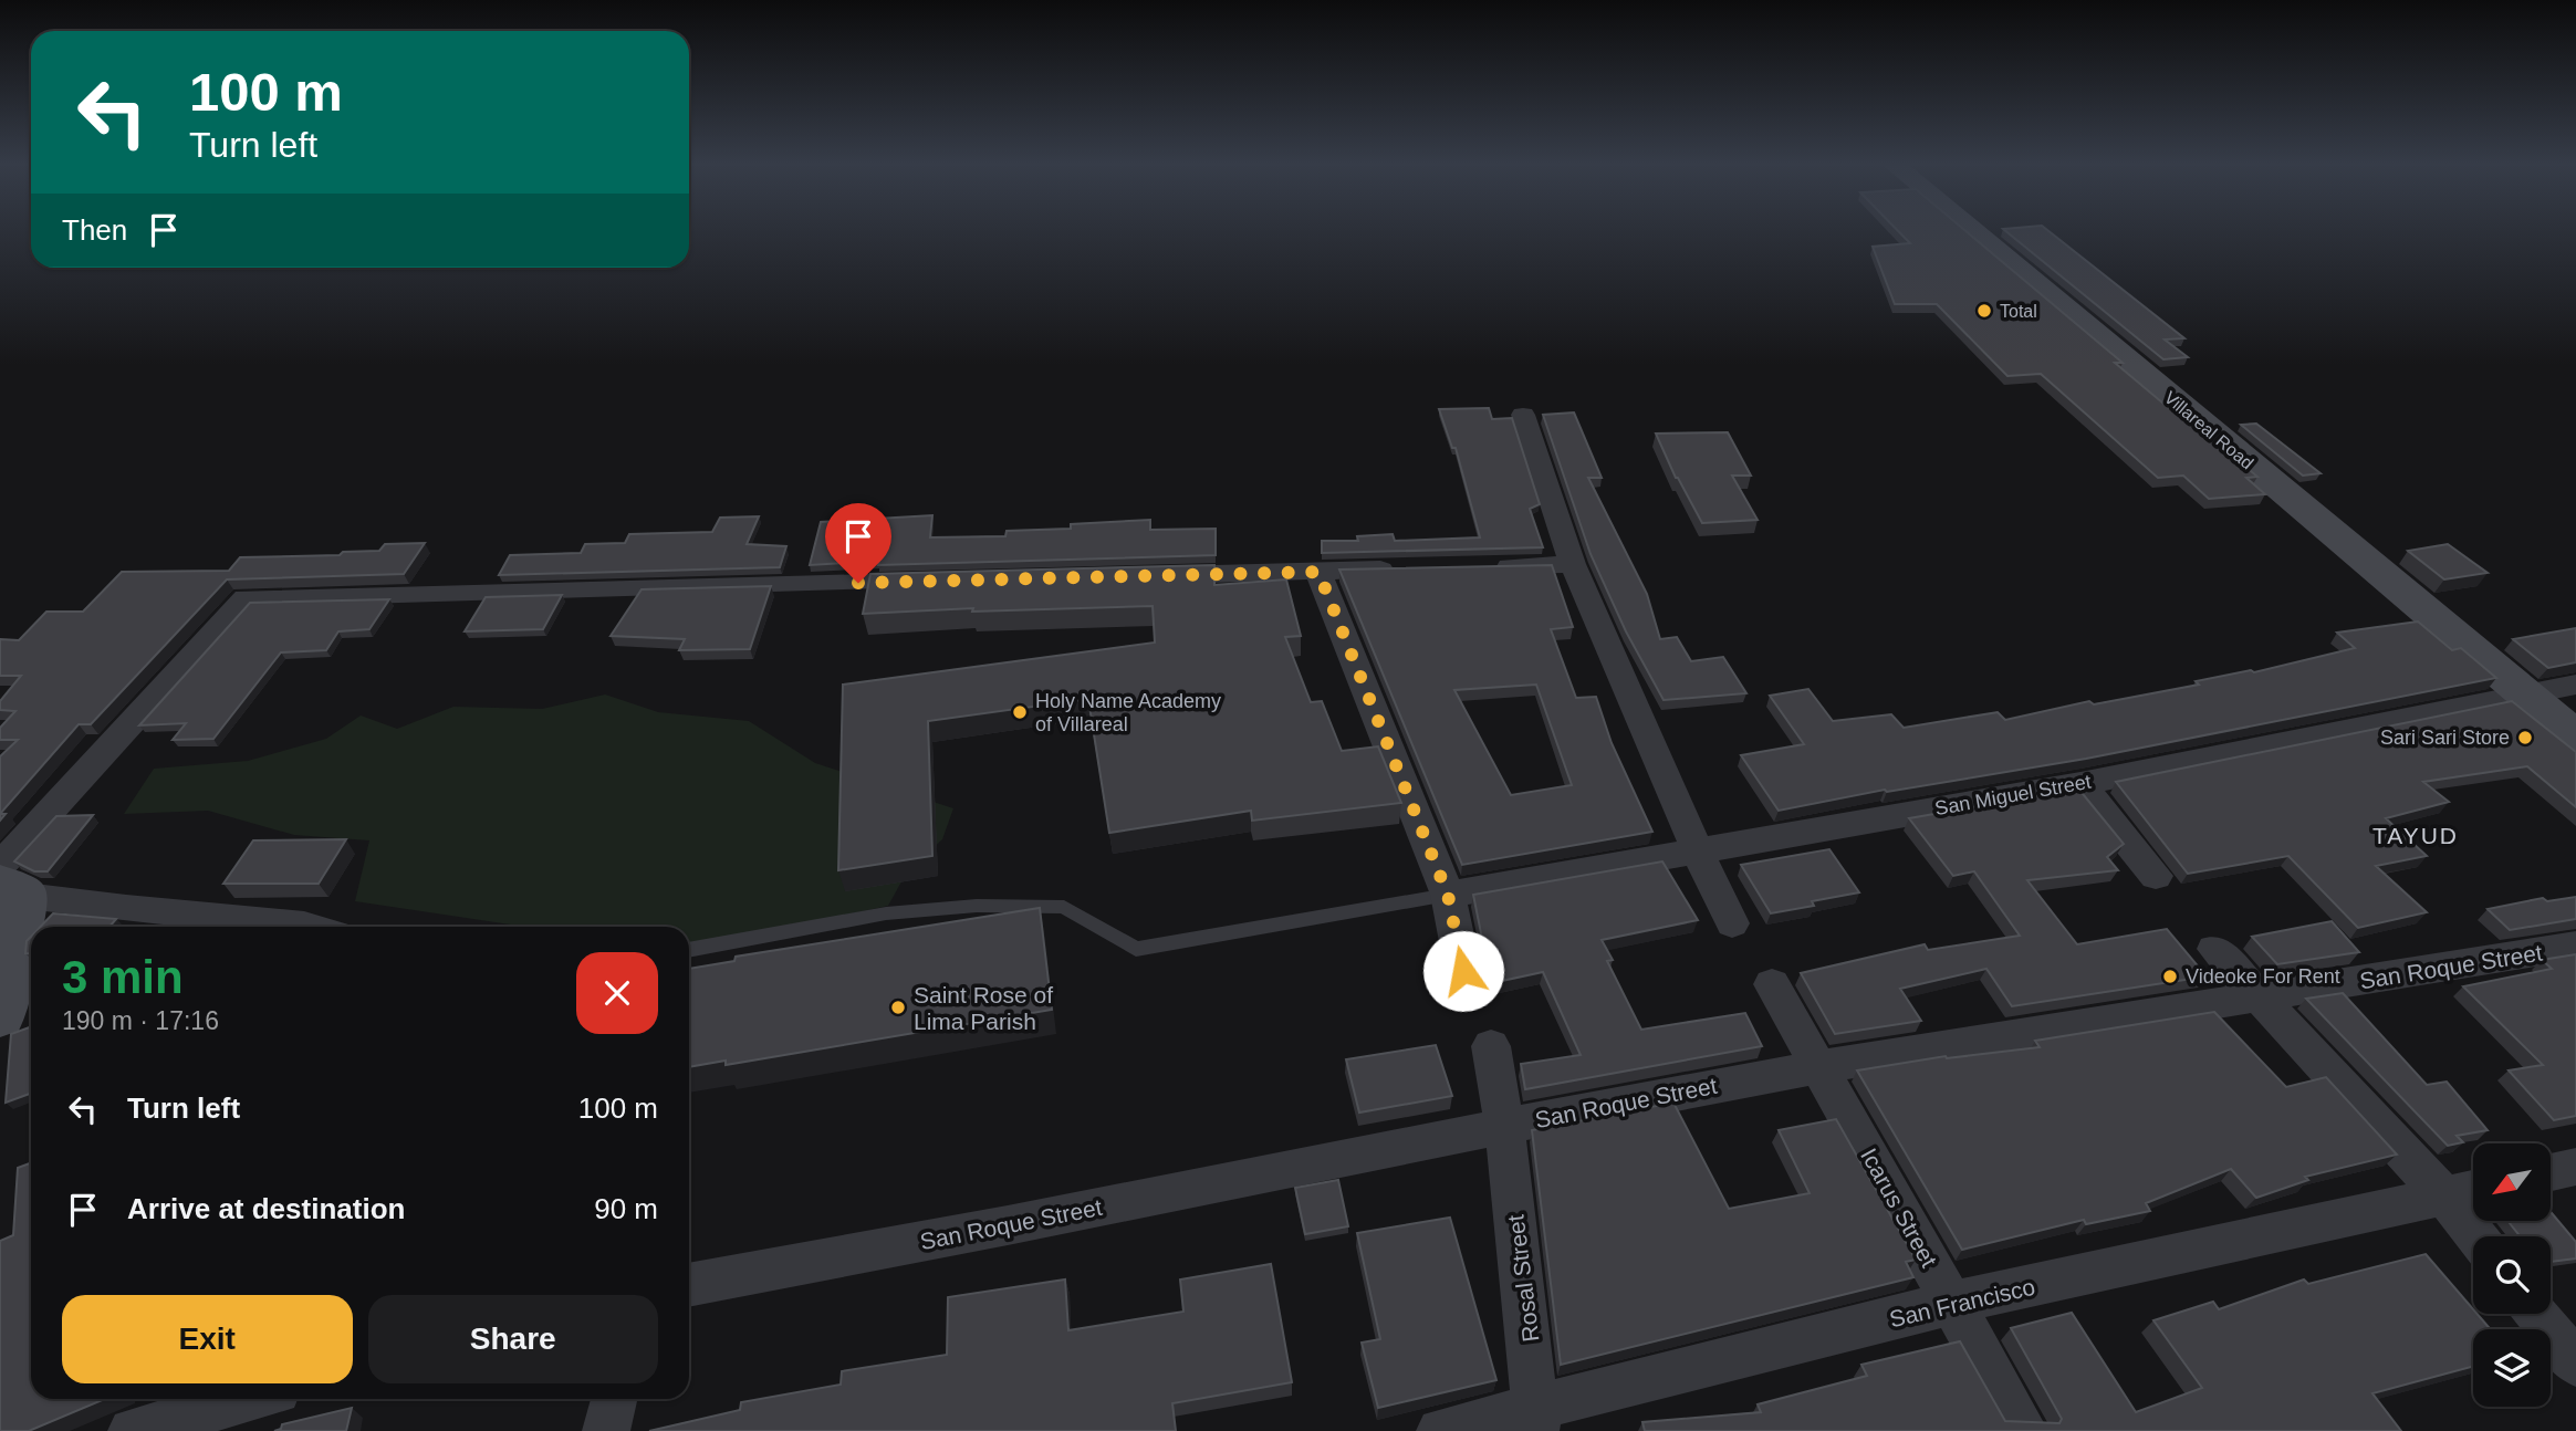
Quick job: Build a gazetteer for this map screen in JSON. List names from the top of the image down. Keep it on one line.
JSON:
{"streets":{"main road":["Villareal Road"],"street":["San Miguel Street","San Roque Street","Icarus Street","Rosal Street","San Francisco"]},"crossings":[["Villareal Road","San Miguel Street"],["San Roque Street","Icarus Street"],["San Roque Street","Rosal Street"],["Icarus Street","San Francisco"],["Rosal Street","San Francisco"]],"districts":["TAYUD"],"places":["Total","Holy Name Academy of Villareal","Sari Sari Store","Videoke For Rent","Saint Rose of Lima Parish"],"north":"bottom left","page":{"turn":["100 m","Turn left"],"then":"Then","heading":["3 min","190 m · 17:16"],"list":[{"name":"Turn left","value":"100 m"},{"name":"Arrive at destination","value":"90 m"}],"buttons":["Exit","Share"]}}
